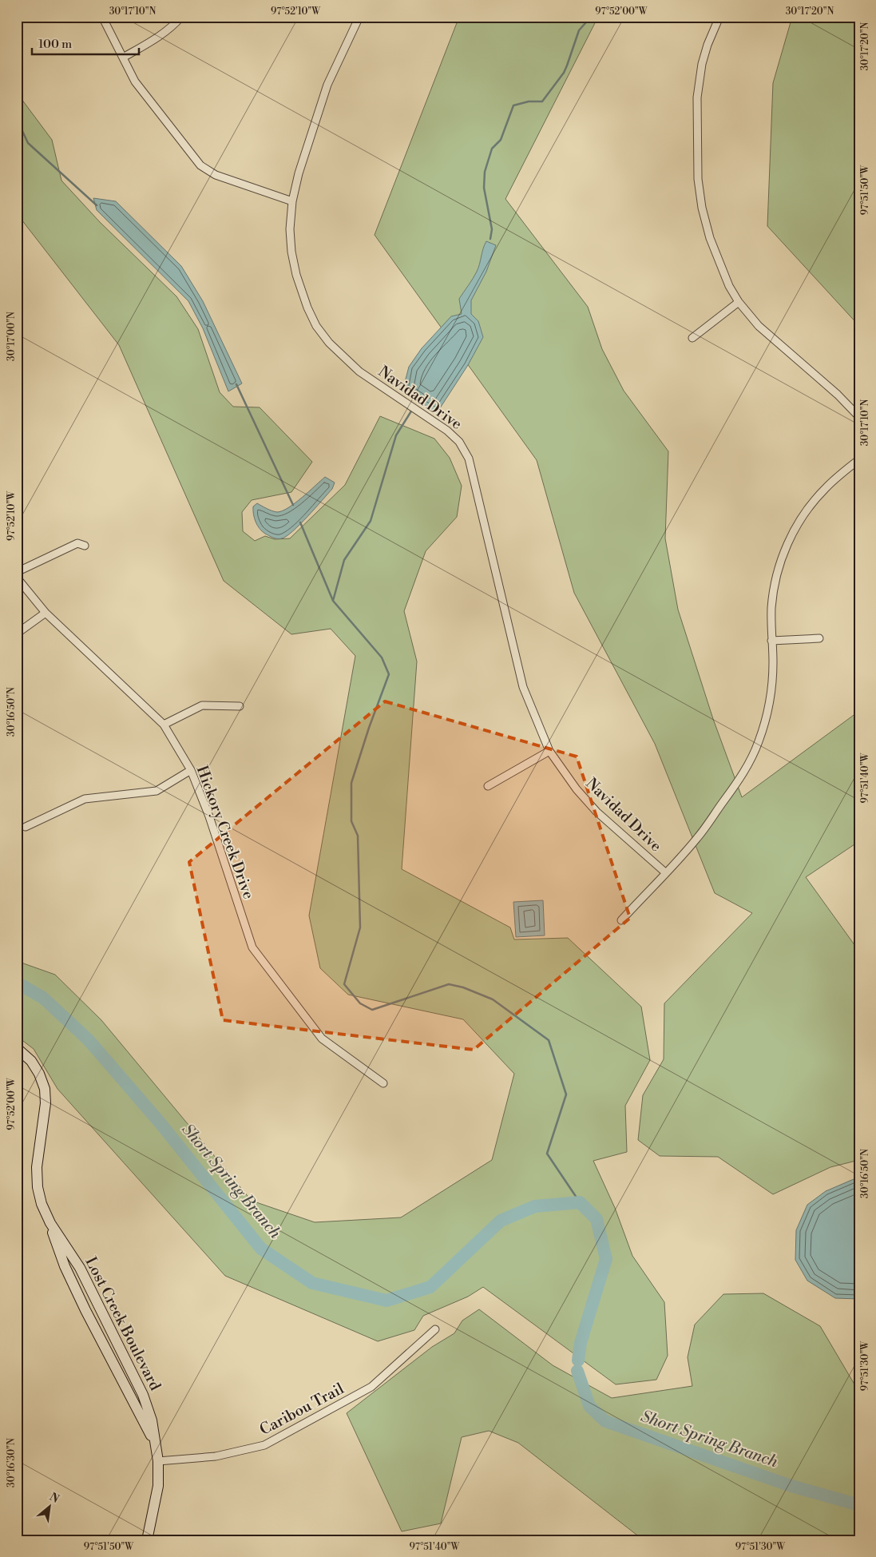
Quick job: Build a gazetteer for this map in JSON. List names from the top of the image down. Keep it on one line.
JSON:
{"streets":{"street":["Navidad Drive","Hickory Creek Drive","Lost Creek Boulevard","Caribou Trail"]},"crossings":[["Lost Creek Boulevard","Caribou Trail"]],"water":["Short Spring Branch"],"scale_bar":"100 m","north":"top right","coordinates":["30°17'10\"N","97°52'10\"W","97°52'00\"W","30°17'20\"N","97°51'50\"W","30°17'00\"N","30°16'50\"N","97°51'40\"W","97°51'30\"W","30°16'30\"N"]}
